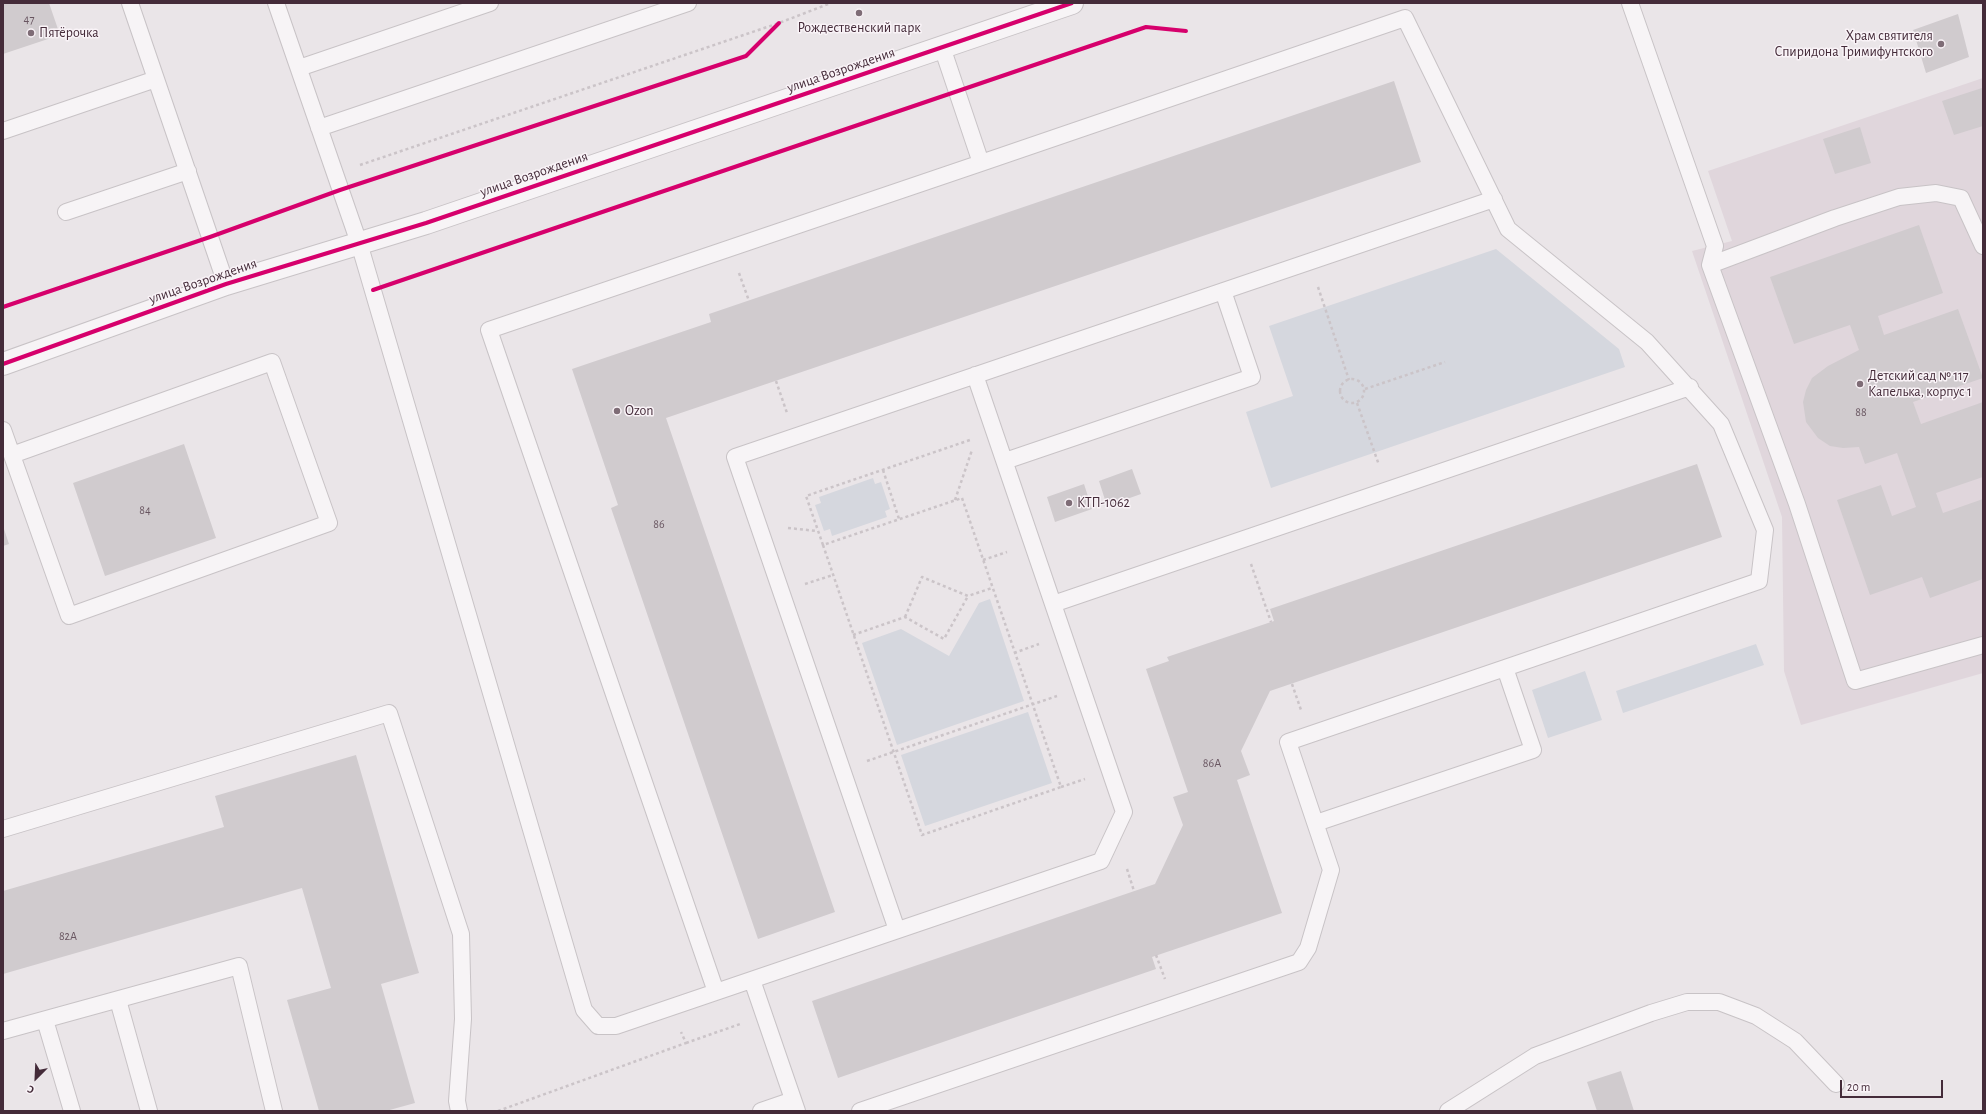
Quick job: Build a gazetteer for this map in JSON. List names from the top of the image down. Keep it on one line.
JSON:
{"streets":{"street":["улица Возрождения"]},"places":["Рождественский парк","Пятёрочка","Храм святителя Спиридона Тримифунтского","Детский сад № 117 Капелька, корпус 1","Ozon","КТП-1062"],"house_numbers":["47","88","84","86","86А","82А"],"scale_bar":"20 m","north":"bottom left"}
